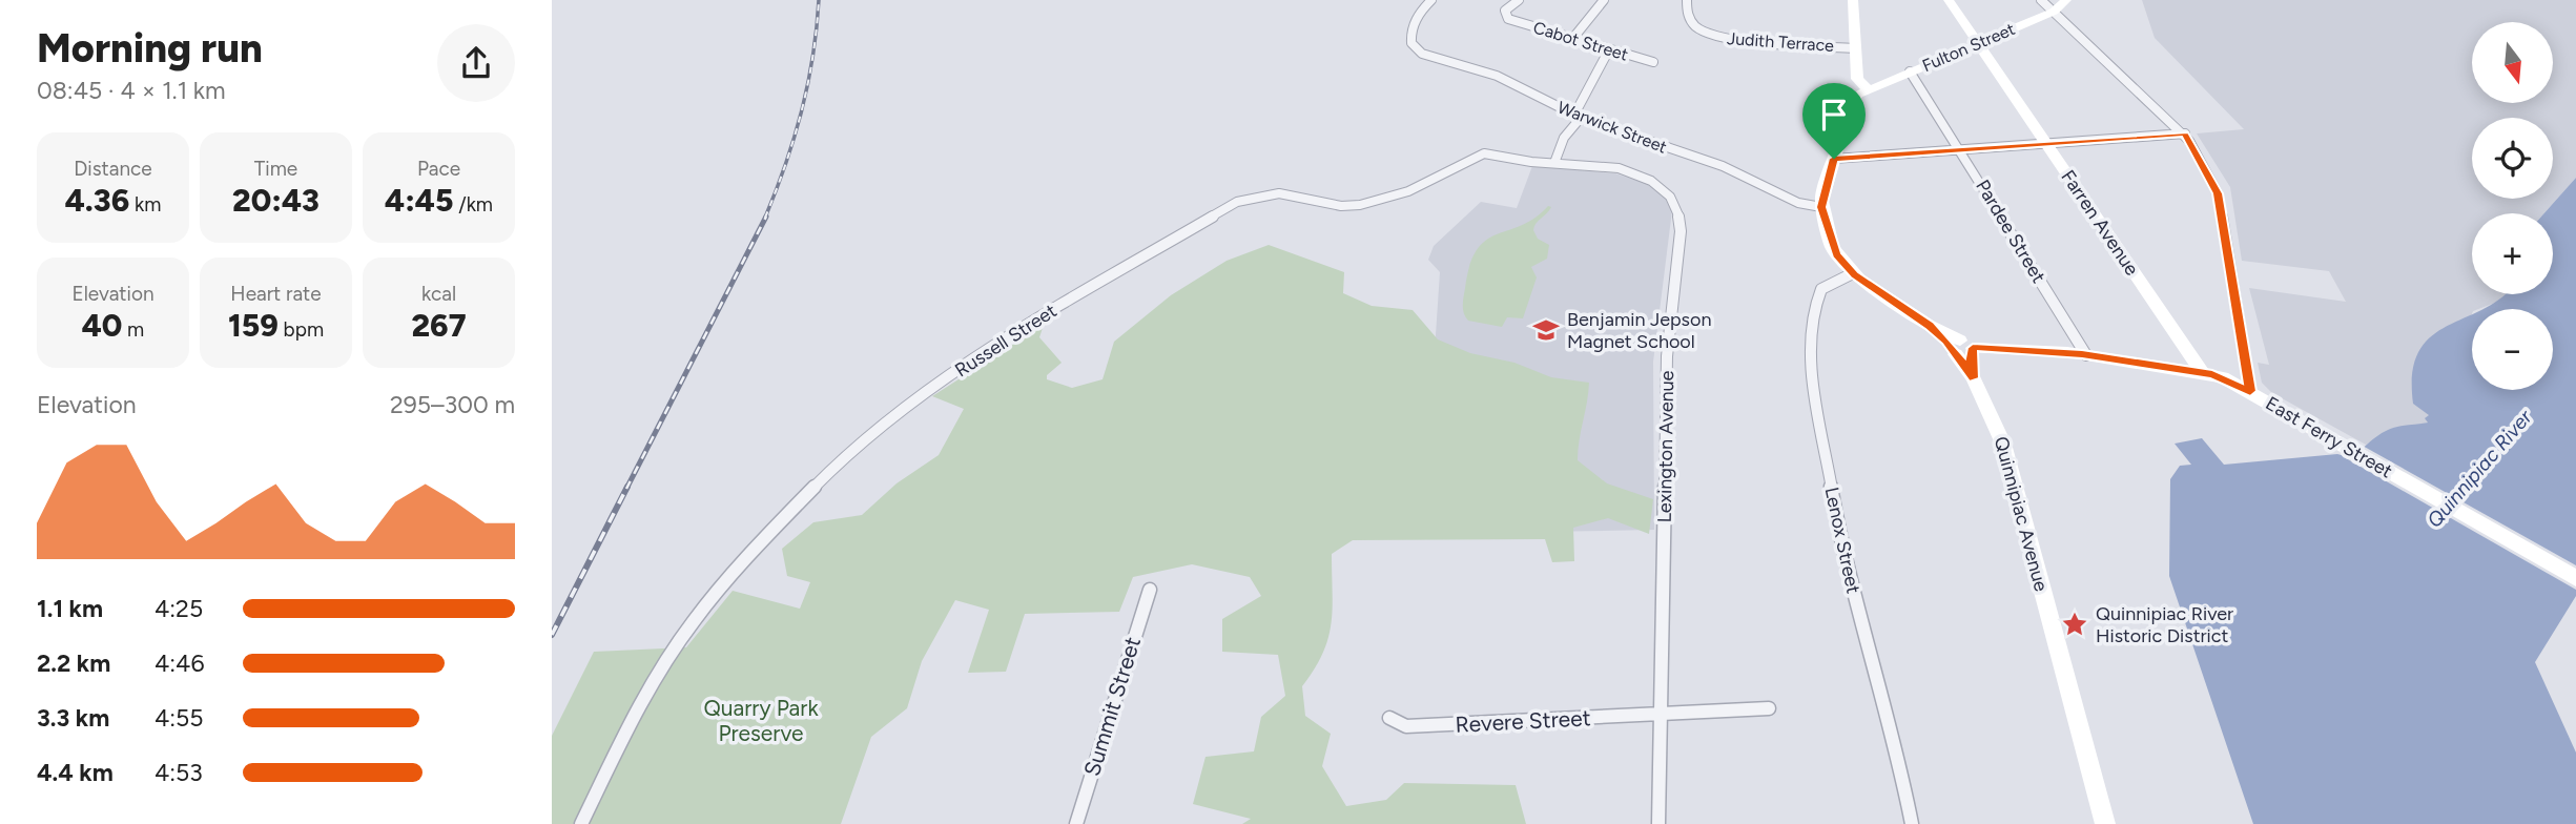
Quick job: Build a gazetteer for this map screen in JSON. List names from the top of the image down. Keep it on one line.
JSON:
{"streets":{"main road":["Fulton Street","Farren Avenue","East Ferry Street","Quinnipiac Avenue"],"street":["Cabot Street","Judith Terrace","Warwick Street","Pardee Street","Russell Street","Lexington Avenue","Lenox Street","Summit Street","Revere Street"]},"crossings":[["Fulton Street","Farren Avenue"],["Fulton Street","Pardee Street"],["Warwick Street","Quinnipiac Avenue"],["Farren Avenue","East Ferry Street"],["Pardee Street","East Ferry Street"],["Russell Street","Lexington Avenue"],["East Ferry Street","Quinnipiac Avenue"],["Lexington Avenue","Revere Street"],["Quinnipiac Avenue","Lenox Street"]],"water":["Quinnipiac River"],"parks":["Quarry Park Preserve"],"places":{"school or university":["Benjamin Jepson Magnet School"],"place":["Quinnipiac River Historic District"]},"north":"bottom","page":{"heading":["Morning run","08:45 · 4 × 1.1 km"],"map_buttons":["+","−"],"stats":[["Distance","4.36 km"],["Time","20:43"],["Pace","4:45 /km"],["Elevation","40 m"],["Heart rate","159 bpm"],["kcal","267"]],"chart":["Elevation","295–300 m"],"list":[{"name":"1.1 km","note":"4:25"},{"name":"2.2 km","note":"4:46"},{"name":"3.3 km","note":"4:55"},{"name":"4.4 km","note":"4:53"}]}}
